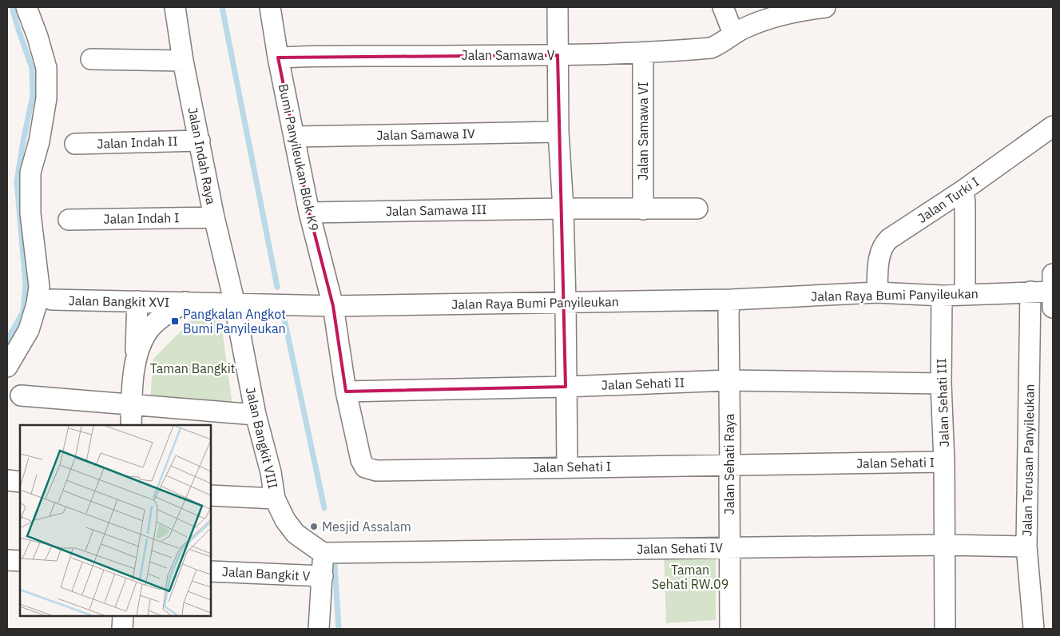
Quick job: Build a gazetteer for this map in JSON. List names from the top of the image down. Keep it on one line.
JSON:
{"streets":{"street":["Jalan Samawa V","Jalan Samawa VI","Jalan Samawa IV","Jalan Indah II","Jalan Indah Raya","Bumi Panyileukan Blok K9","Jalan Turki I","Jalan Samawa III","Jalan Indah I","Jalan Raya Bumi Panyileukan","Jalan Bangkit XVI","Jalan Sehati II","Jalan Sehati III","Jalan Bangkit VIII","Jalan Terusan Panyileukan","Jalan Sehati I","Jalan Sehati Raya","Jalan Sehati IV","Jalan Bangkit V"]},"crossings":[["Jalan Samawa V","Jalan Samawa VI"],["Jalan Samawa V","Bumi Panyileukan Blok K9"],["Jalan Samawa IV","Bumi Panyileukan Blok K9"],["Jalan Indah II","Jalan Indah Raya"],["Jalan Indah Raya","Jalan Indah I"],["Jalan Indah Raya","Jalan Raya Bumi Panyileukan"],["Jalan Indah Raya","Jalan Bangkit VIII"],["Bumi Panyileukan Blok K9","Jalan Samawa III"],["Bumi Panyileukan Blok K9","Jalan Raya Bumi Panyileukan"],["Bumi Panyileukan Blok K9","Jalan Sehati I"],["Jalan Turki I","Jalan Raya Bumi Panyileukan"],["Jalan Raya Bumi Panyileukan","Jalan Bangkit XVI"],["Jalan Raya Bumi Panyileukan","Jalan Sehati III"],["Jalan Raya Bumi Panyileukan","Jalan Bangkit VIII"],["Jalan Raya Bumi Panyileukan","Jalan Terusan Panyileukan"],["Jalan Raya Bumi Panyileukan","Jalan Sehati I"],["Jalan Raya Bumi Panyileukan","Jalan Sehati Raya"],["Jalan Sehati II","Jalan Sehati III"],["Jalan Sehati II","Jalan Sehati I"],["Jalan Sehati II","Jalan Sehati Raya"],["Jalan Sehati III","Jalan Sehati I"],["Jalan Sehati III","Jalan Sehati IV"],["Jalan Bangkit VIII","Jalan Sehati IV"],["Jalan Terusan Panyileukan","Jalan Sehati IV"],["Jalan Sehati I","Jalan Sehati Raya"],["Jalan Sehati Raya","Jalan Sehati IV"]],"parks":["Taman Bangkit","Taman Sehati RW.09"],"places":{"transit":["Pangkalan Angkot Bumi Panyileukan"],"other":["Mesjid Assalam"]}}
